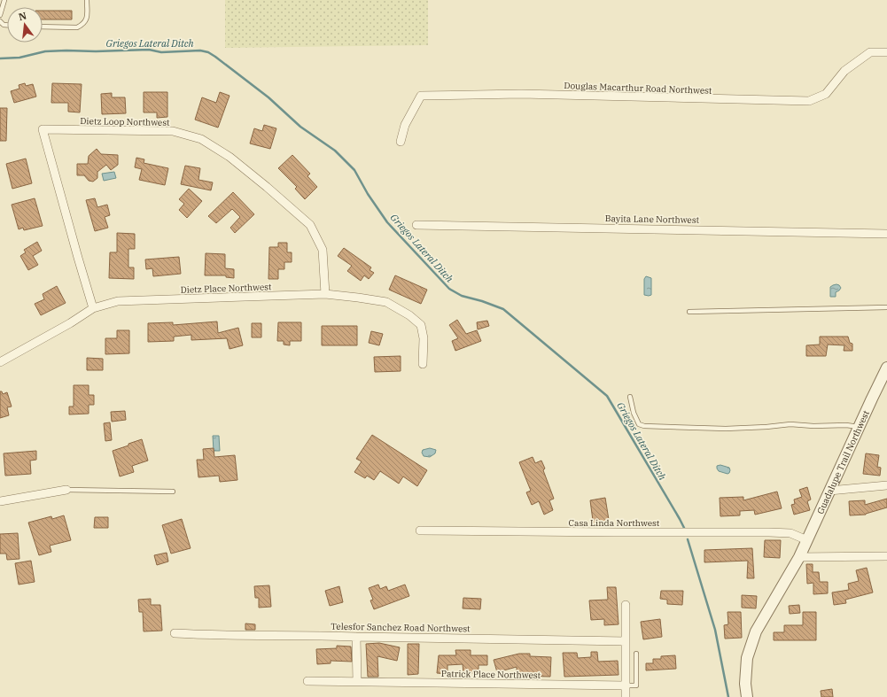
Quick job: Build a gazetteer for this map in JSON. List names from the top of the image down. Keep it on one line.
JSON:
{"streets":{"street":["Douglas Macarthur Road Northwest","Dietz Loop Northwest","Bayita Lane Northwest","Dietz Place Northwest","Guadalupe Trail Northwest","Casa Linda Northwest","Telesfor Sanchez Road Northwest","Patrick Place Northwest"]},"crossings":[["Dietz Loop Northwest","Dietz Place Northwest"],["Guadalupe Trail Northwest","Casa Linda Northwest"]],"water":["Griegos Lateral Ditch"],"north":"top"}
